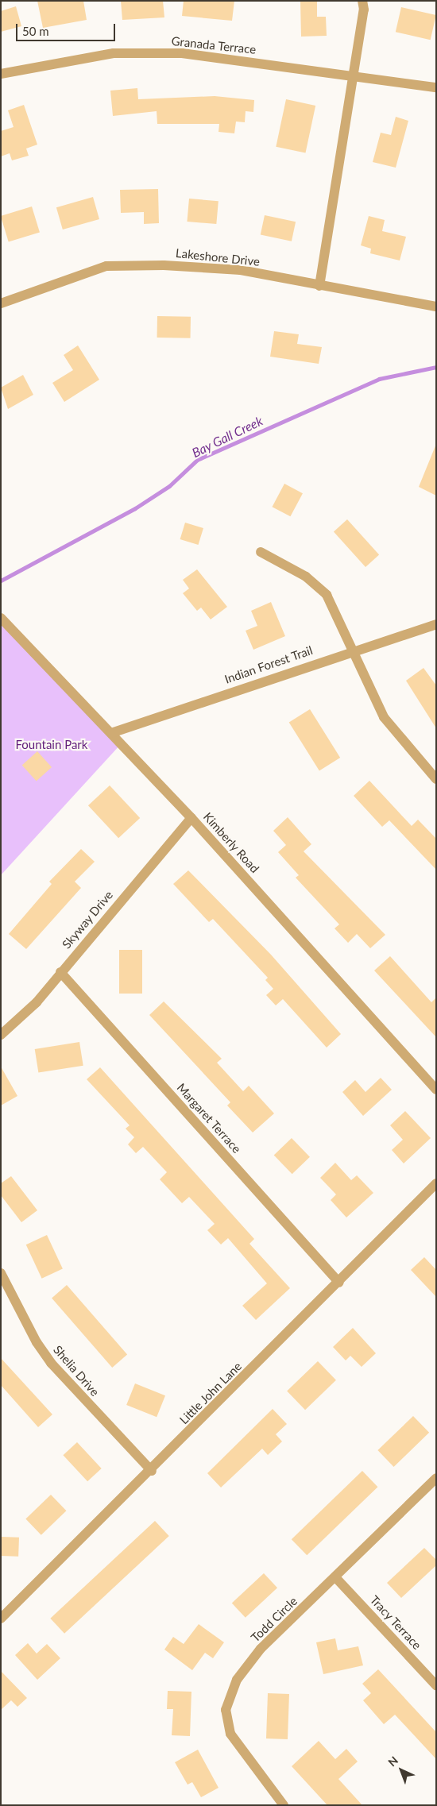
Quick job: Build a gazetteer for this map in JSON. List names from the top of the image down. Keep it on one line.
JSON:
{"streets":{"street":["Granada Terrace","Lakeshore Drive","Indian Forest Trail","Kimberly Road","Skyway Drive","Margaret Terrace","Shelia Drive","Little John Lane","Todd Circle","Tracy Terrace"]},"crossings":[["Indian Forest Trail","Kimberly Road"],["Kimberly Road","Skyway Drive"],["Skyway Drive","Margaret Terrace"],["Margaret Terrace","Little John Lane"],["Shelia Drive","Little John Lane"],["Todd Circle","Tracy Terrace"]],"water":["Bay Gall Creek"],"parks":["Fountain Park"],"scale_bar":"50 m","north":"top left"}
